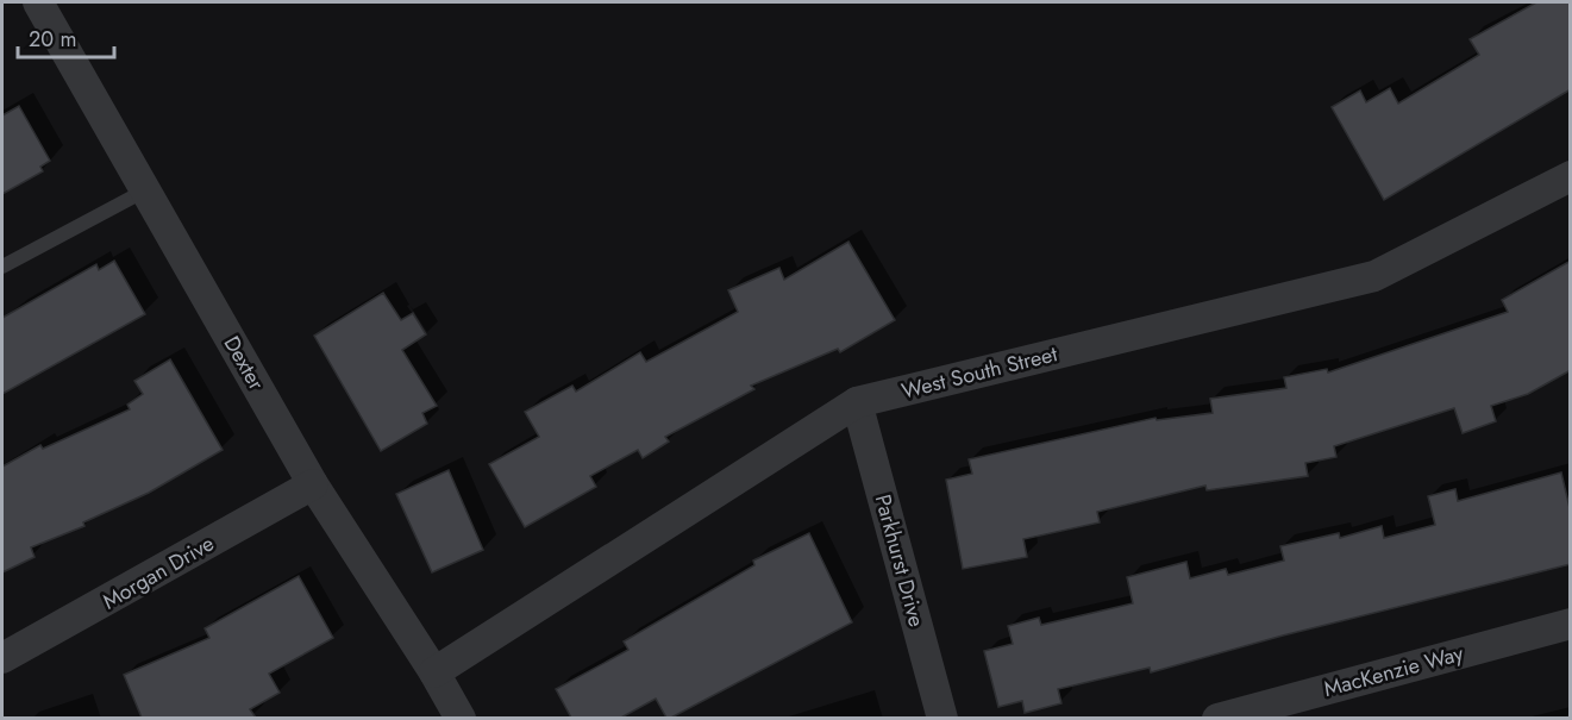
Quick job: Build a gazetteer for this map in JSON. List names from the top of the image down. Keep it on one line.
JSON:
{"streets":{"street":["Dexter","West South Street","Parkhurst Drive","Morgan Drive","MacKenzie Way"]},"crossings":[["Dexter","West South Street"],["Dexter","Morgan Drive"],["West South Street","Parkhurst Drive"]],"scale_bar":"20 m"}
